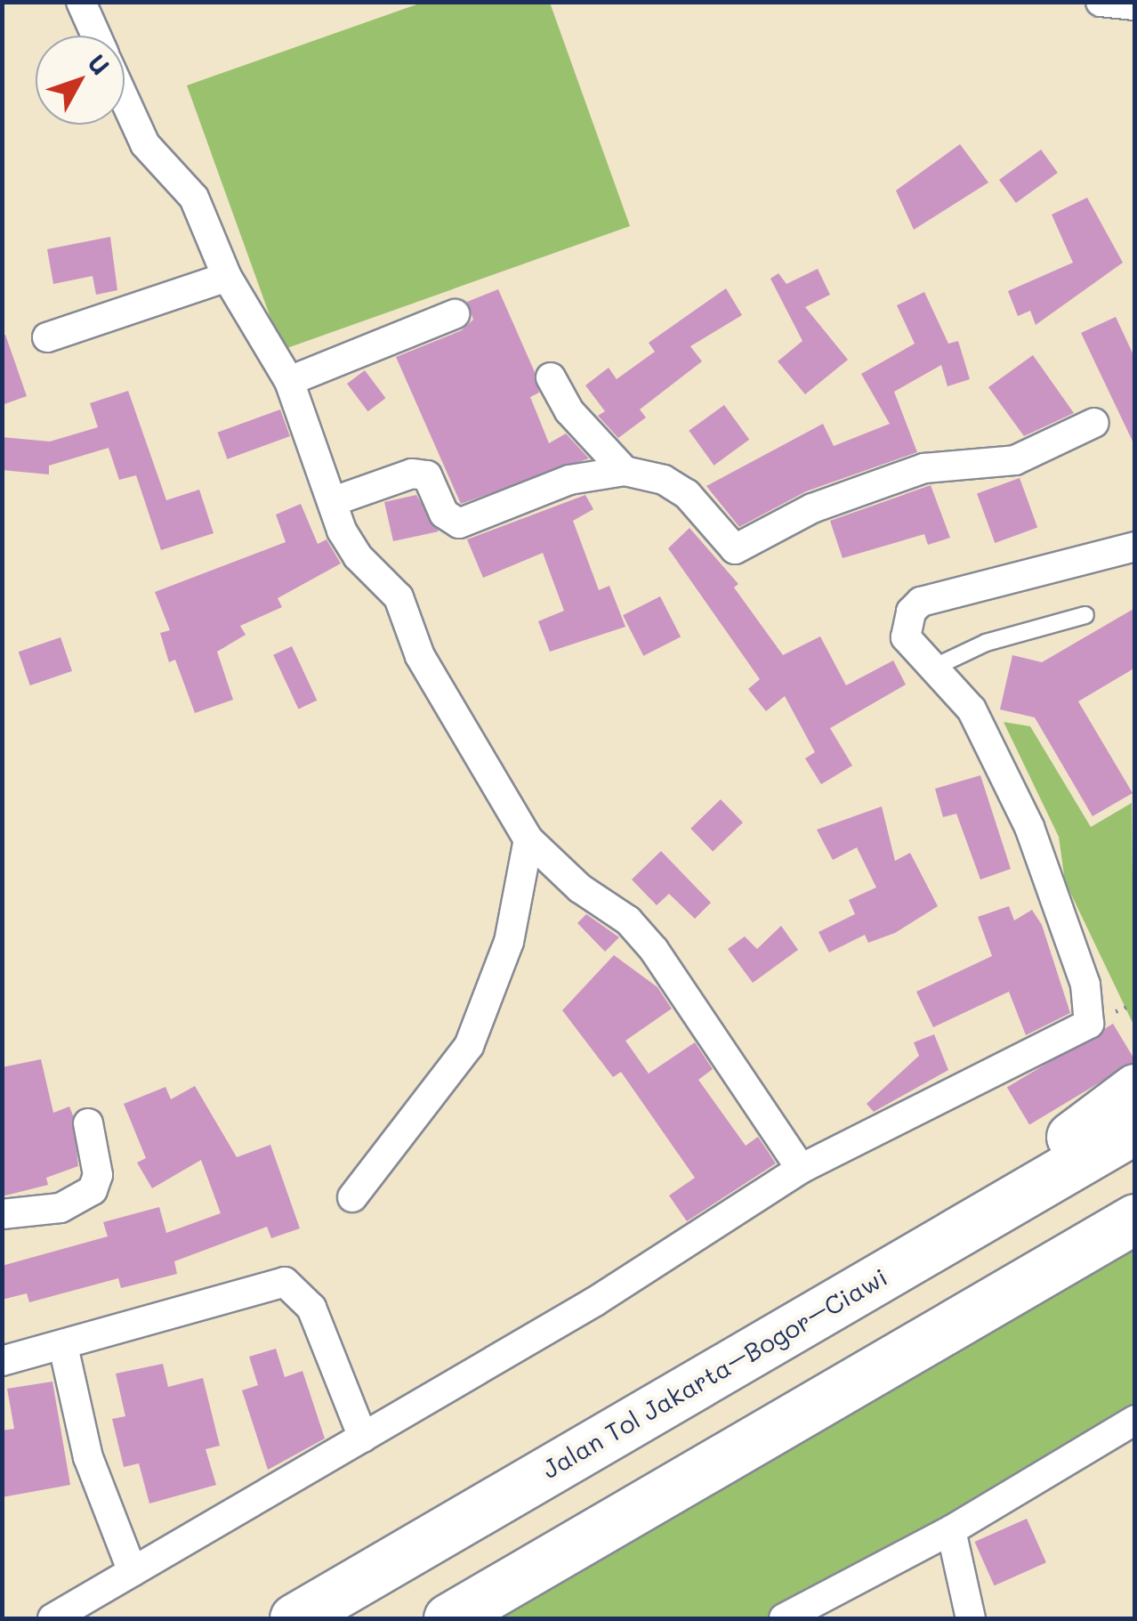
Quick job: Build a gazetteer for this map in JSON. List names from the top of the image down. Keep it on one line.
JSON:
{"streets":{"highway":["Jalan Tol Jakarta–Bogor–Ciawi"]},"north":"top right"}
